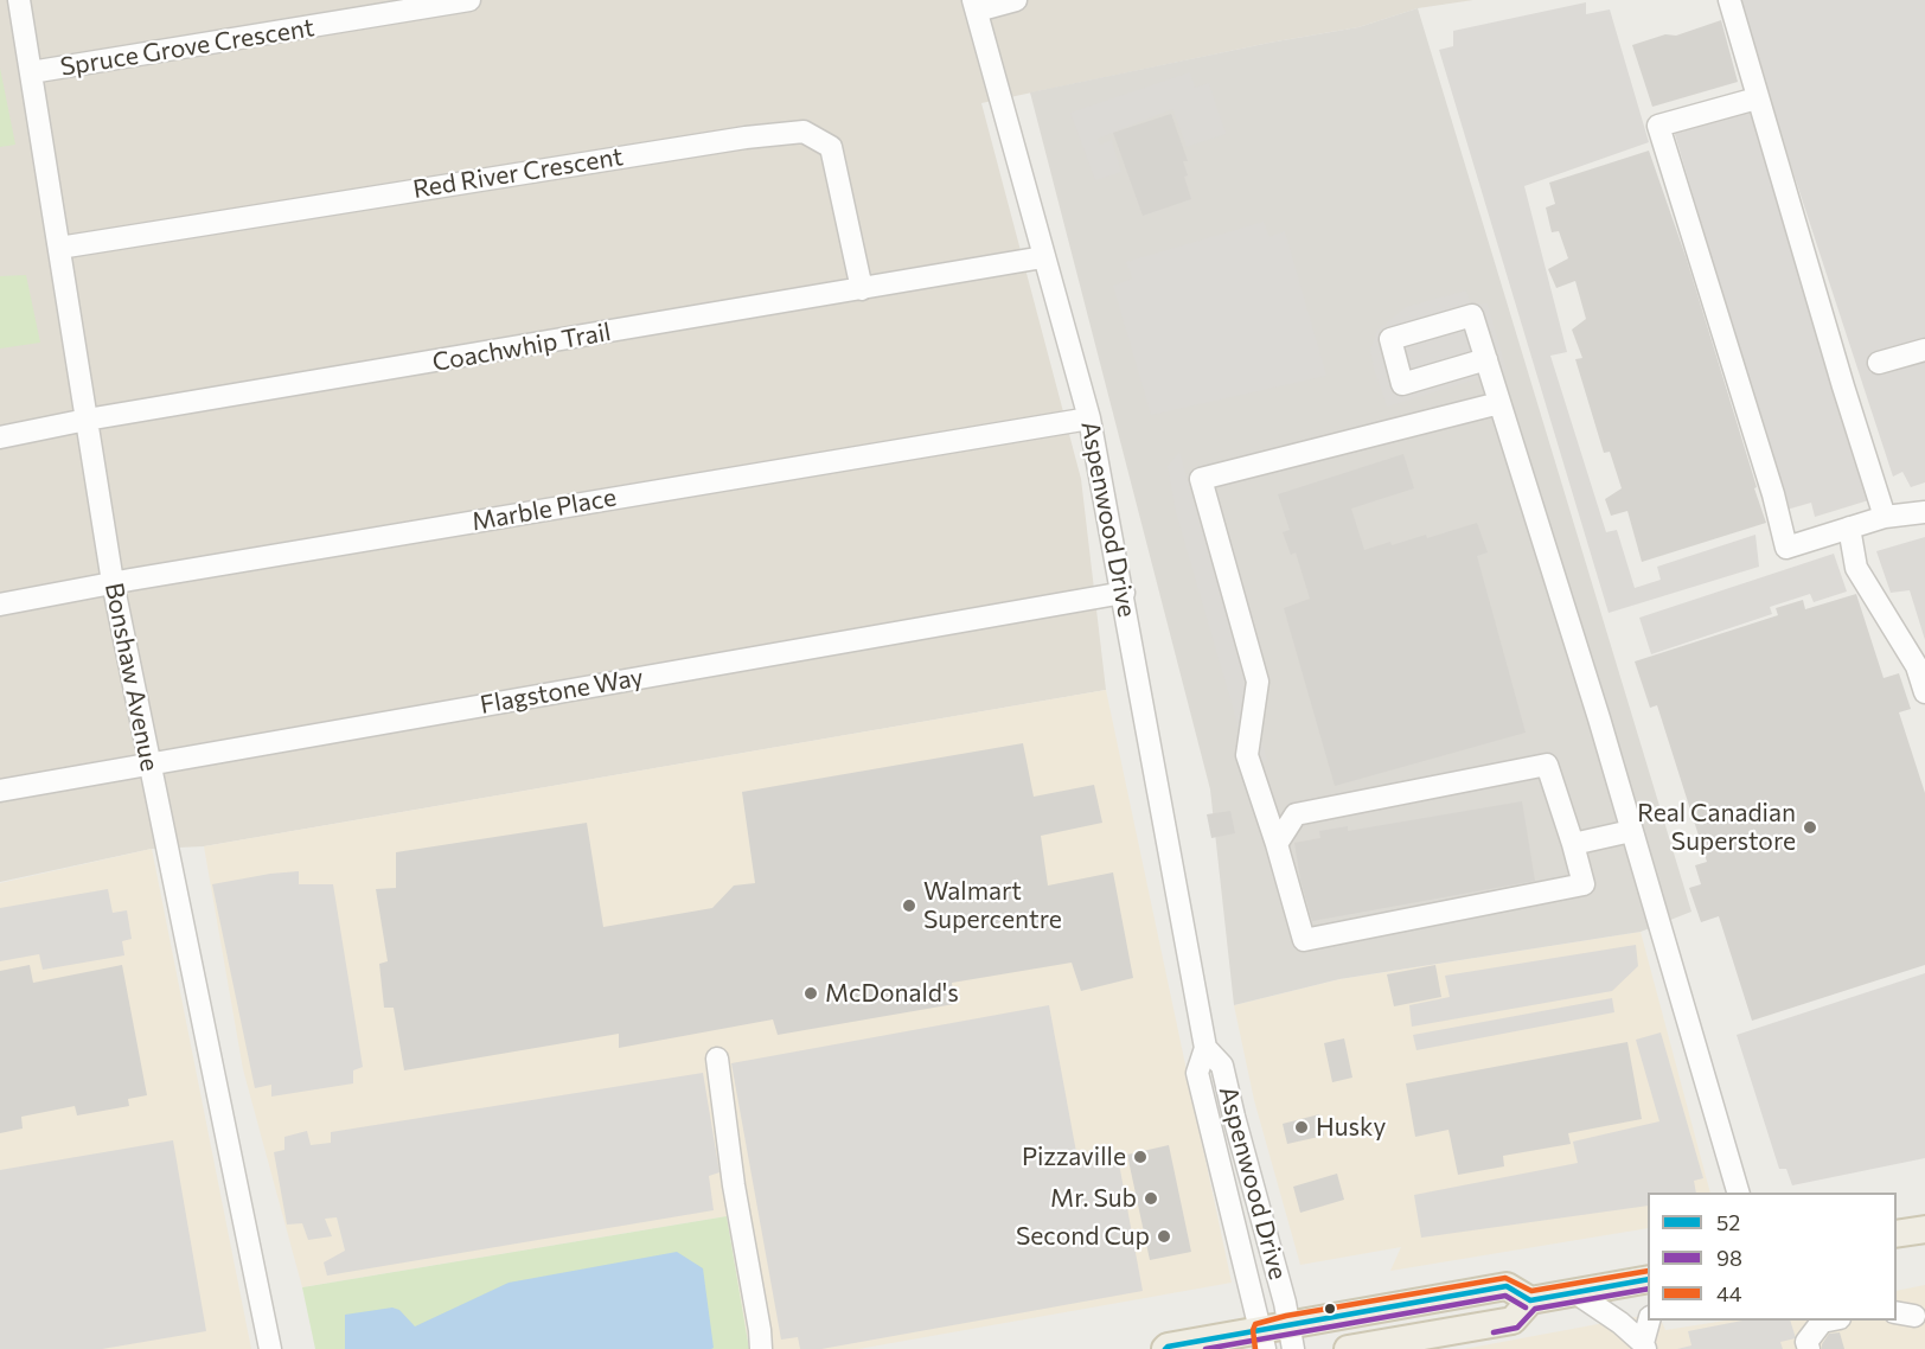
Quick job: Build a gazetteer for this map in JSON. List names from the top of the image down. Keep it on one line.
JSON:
{"streets":{"street":["Spruce Grove Crescent","Red River Crescent","Coachwhip Trail","Marble Place","Aspenwood Drive","Bonshaw Avenue","Flagstone Way"]},"crossings":[["Spruce Grove Crescent","Bonshaw Avenue"],["Red River Crescent","Coachwhip Trail"],["Red River Crescent","Bonshaw Avenue"],["Coachwhip Trail","Aspenwood Drive"],["Coachwhip Trail","Bonshaw Avenue"],["Marble Place","Aspenwood Drive"],["Marble Place","Bonshaw Avenue"],["Aspenwood Drive","Flagstone Way"],["Bonshaw Avenue","Flagstone Way"]],"places":["Real Canadian Superstore","Walmart Supercentre","McDonald's","Husky","Pizzaville","Mr. Sub","Second Cup"],"lines":["transit line 44","transit line 52","transit line 98"],"legend":["52","98","44"]}
